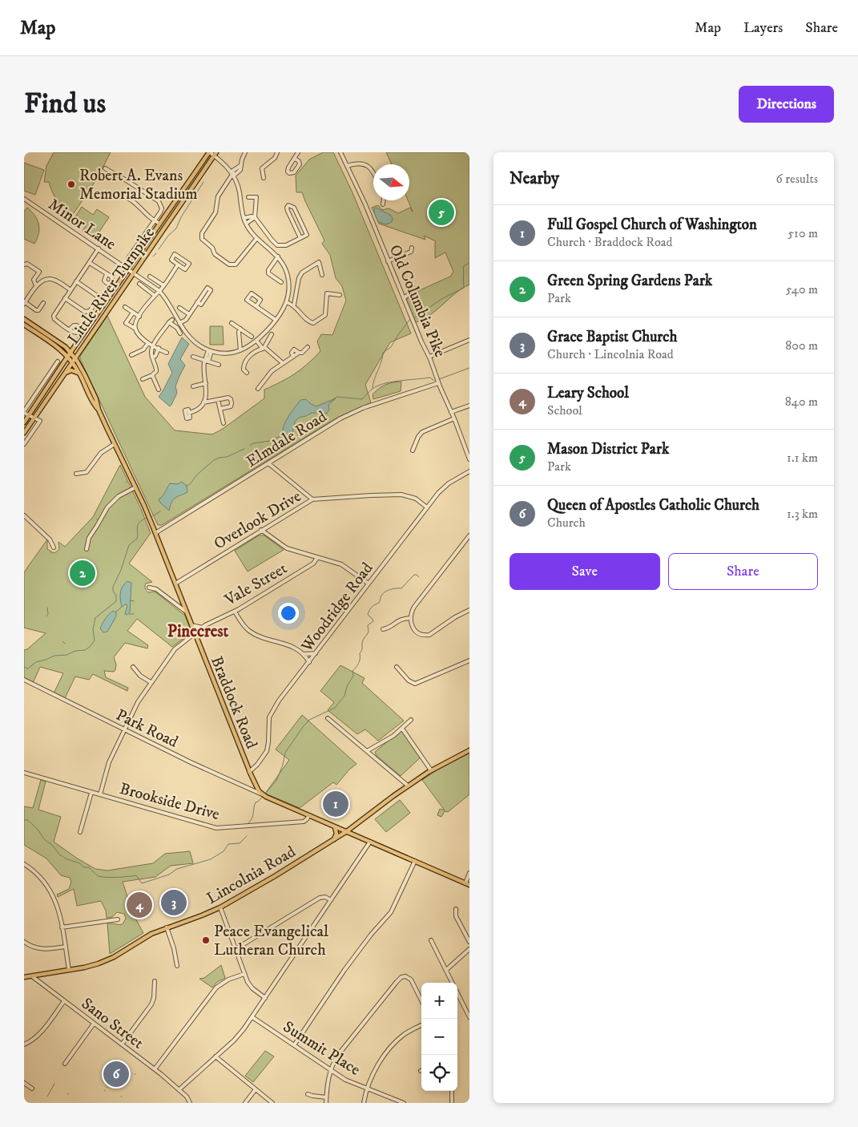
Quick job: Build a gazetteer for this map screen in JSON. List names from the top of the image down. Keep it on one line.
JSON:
{"streets":{"main road":["Little River Turnpike","Braddock Road","Lincolnia Road"],"street":["Minor Lane","Old Columbia Pike","Elmdale Road","Overlook Drive","Vale Street","Woodridge Road","Park Road","Brookside Drive","Sano Street","Summit Place"]},"crossings":[["Minor Lane","Little River Turnpike"],["Little River Turnpike","Braddock Road"],["Old Columbia Pike","Elmdale Road"],["Elmdale Road","Braddock Road"],["Overlook Drive","Woodridge Road"],["Overlook Drive","Braddock Road"],["Vale Street","Braddock Road"],["Vale Street","Park Road"],["Vale Street","Brookside Drive"],["Woodridge Road","Braddock Road"],["Braddock Road","Park Road"],["Lincolnia Road","Sano Street"]],"districts":["Pinecrest"],"places":["Robert A. Evans Memorial Stadium","Peace Evangelical Lutheran Church"],"north":"right","page":{"header":"Map","nav":["Map","Layers","Share"],"buttons":["Directions",["Save","Share"]],"title":"Find us","heading":["Nearby","6 results"],"pins":["5","2","1","3","4","6"],"list":[{"mark":"1","name":"Full Gospel Church of Washington","note":"Church · Braddock Road","value":"510 m"},{"mark":"2","name":"Green Spring Gardens Park","note":"Park","value":"540 m"},{"mark":"3","name":"Grace Baptist Church","note":"Church · Lincolnia Road","value":"800 m"},{"mark":"4","name":"Leary School","note":"School","value":"840 m"},{"mark":"5","name":"Mason District Park","note":"Park","value":"1.1 km"},{"mark":"6","name":"Queen of Apostles Catholic Church","note":"Church","value":"1.3 km"}],"map_buttons":["+","−"]}}
